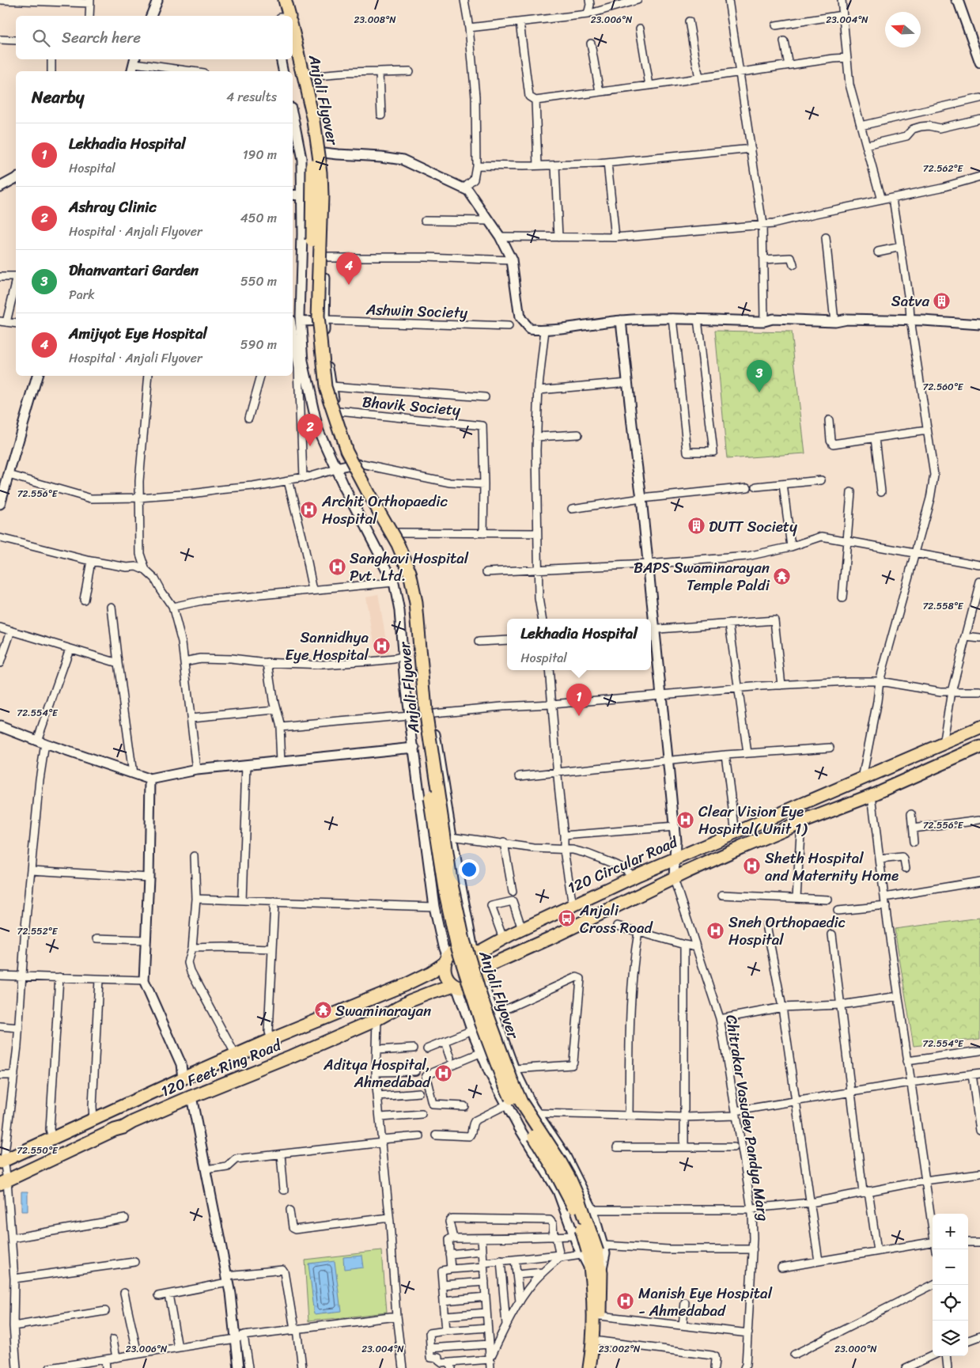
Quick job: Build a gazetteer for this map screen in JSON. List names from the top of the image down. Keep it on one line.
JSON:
{"streets":{"main road":["Anjali Flyover","120 Circular Road","120 Feet Ring Road"],"street":["Ashwin Society","Bhavik Society","Chitrakar Vasudev Pandya Marg"]},"crossings":[["120 Circular Road","120 Feet Ring Road"]],"places":{"building":["Satva","DUTT Society"],"hospital":["Archit Orthopaedic Hospital","Sanghavi Hospital Pvt. Ltd.","Sannidhya Eye Hospital","Clear Vision Eye Hospital( Unit 1)","Sheth Hospital and Maternity Home","Sneh Orthopaedic Hospital","Aditya Hospital, Ahmedabad","Manish Eye Hospital - Ahmedabad"],"temple":["BAPS Swaminarayan Temple Paldi","Swaminarayan"],"bus stop":["Anjali Cross Road"]},"north":"left","page":{"search":"Search here","heading":["Nearby","4 results"],"list":[{"mark":"1","name":"Lekhadia Hospital","note":"Hospital","value":"190 m"},{"mark":"2","name":"Ashray Clinic","note":"Hospital · Anjali Flyover","value":"450 m"},{"mark":"3","name":"Dhanvantari Garden","note":"Park","value":"550 m"},{"mark":"4","name":"Amijyot Eye Hospital","note":"Hospital · Anjali Flyover","value":"590 m"}],"pins":["4","3","2","1"],"popup":["Lekhadia Hospital","Hospital"],"map_buttons":["+","−"]},"coordinates":["23.008°N","23.006°N","23.004°N","72.562°E","72.560°E","72.556°E","72.558°E","72.554°E","72.552°E","72.550°E","23.002°N","23.000°N"]}
